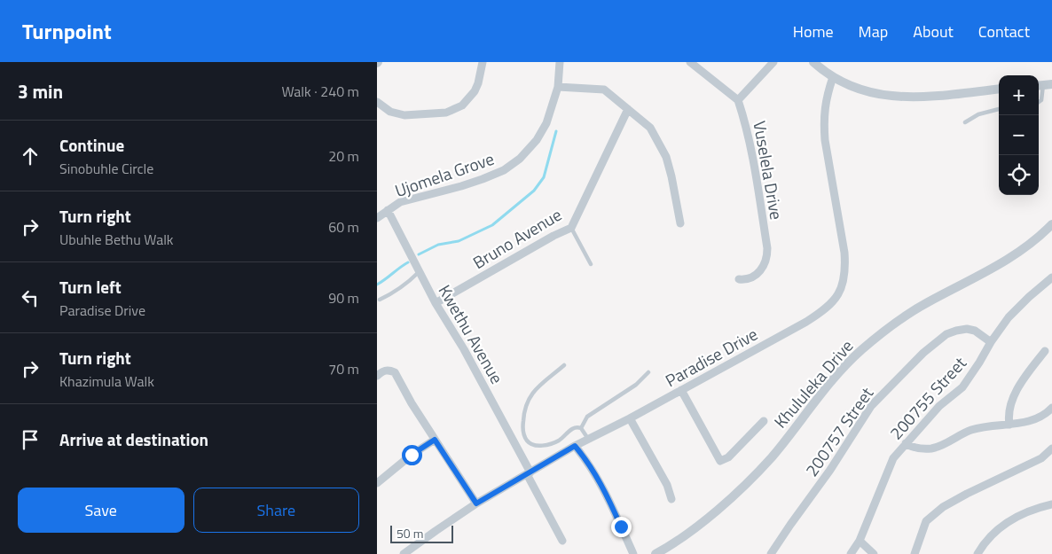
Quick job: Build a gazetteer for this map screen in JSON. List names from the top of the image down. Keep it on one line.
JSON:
{"streets":{"street":["Vuselela Drive","Ujomela Grove","Bruno Avenue","Kwethu Avenue","Paradise Drive","Khululeka Drive","200755 Street","200757 Street"]},"crossings":[["Ujomela Grove","Kwethu Avenue"],["Bruno Avenue","Kwethu Avenue"],["Kwethu Avenue","Paradise Drive"],["200755 Street","200757 Street"]],"scale_bar":"50 m","page":{"header":"Turnpoint","nav":["Home","Map","About","Contact"],"heading":["3 min","Walk · 240 m"],"map_buttons":["+","−"],"list":[["Continue","Sinobuhle Circle","20 m"],["Turn right","Ubuhle Bethu Walk","60 m"],["Turn left","Paradise Drive","90 m"],["Turn right","Khazimula Walk","70 m"],"Arrive at destination"],"buttons":["Save","Share"],"scale":"50 m"}}
